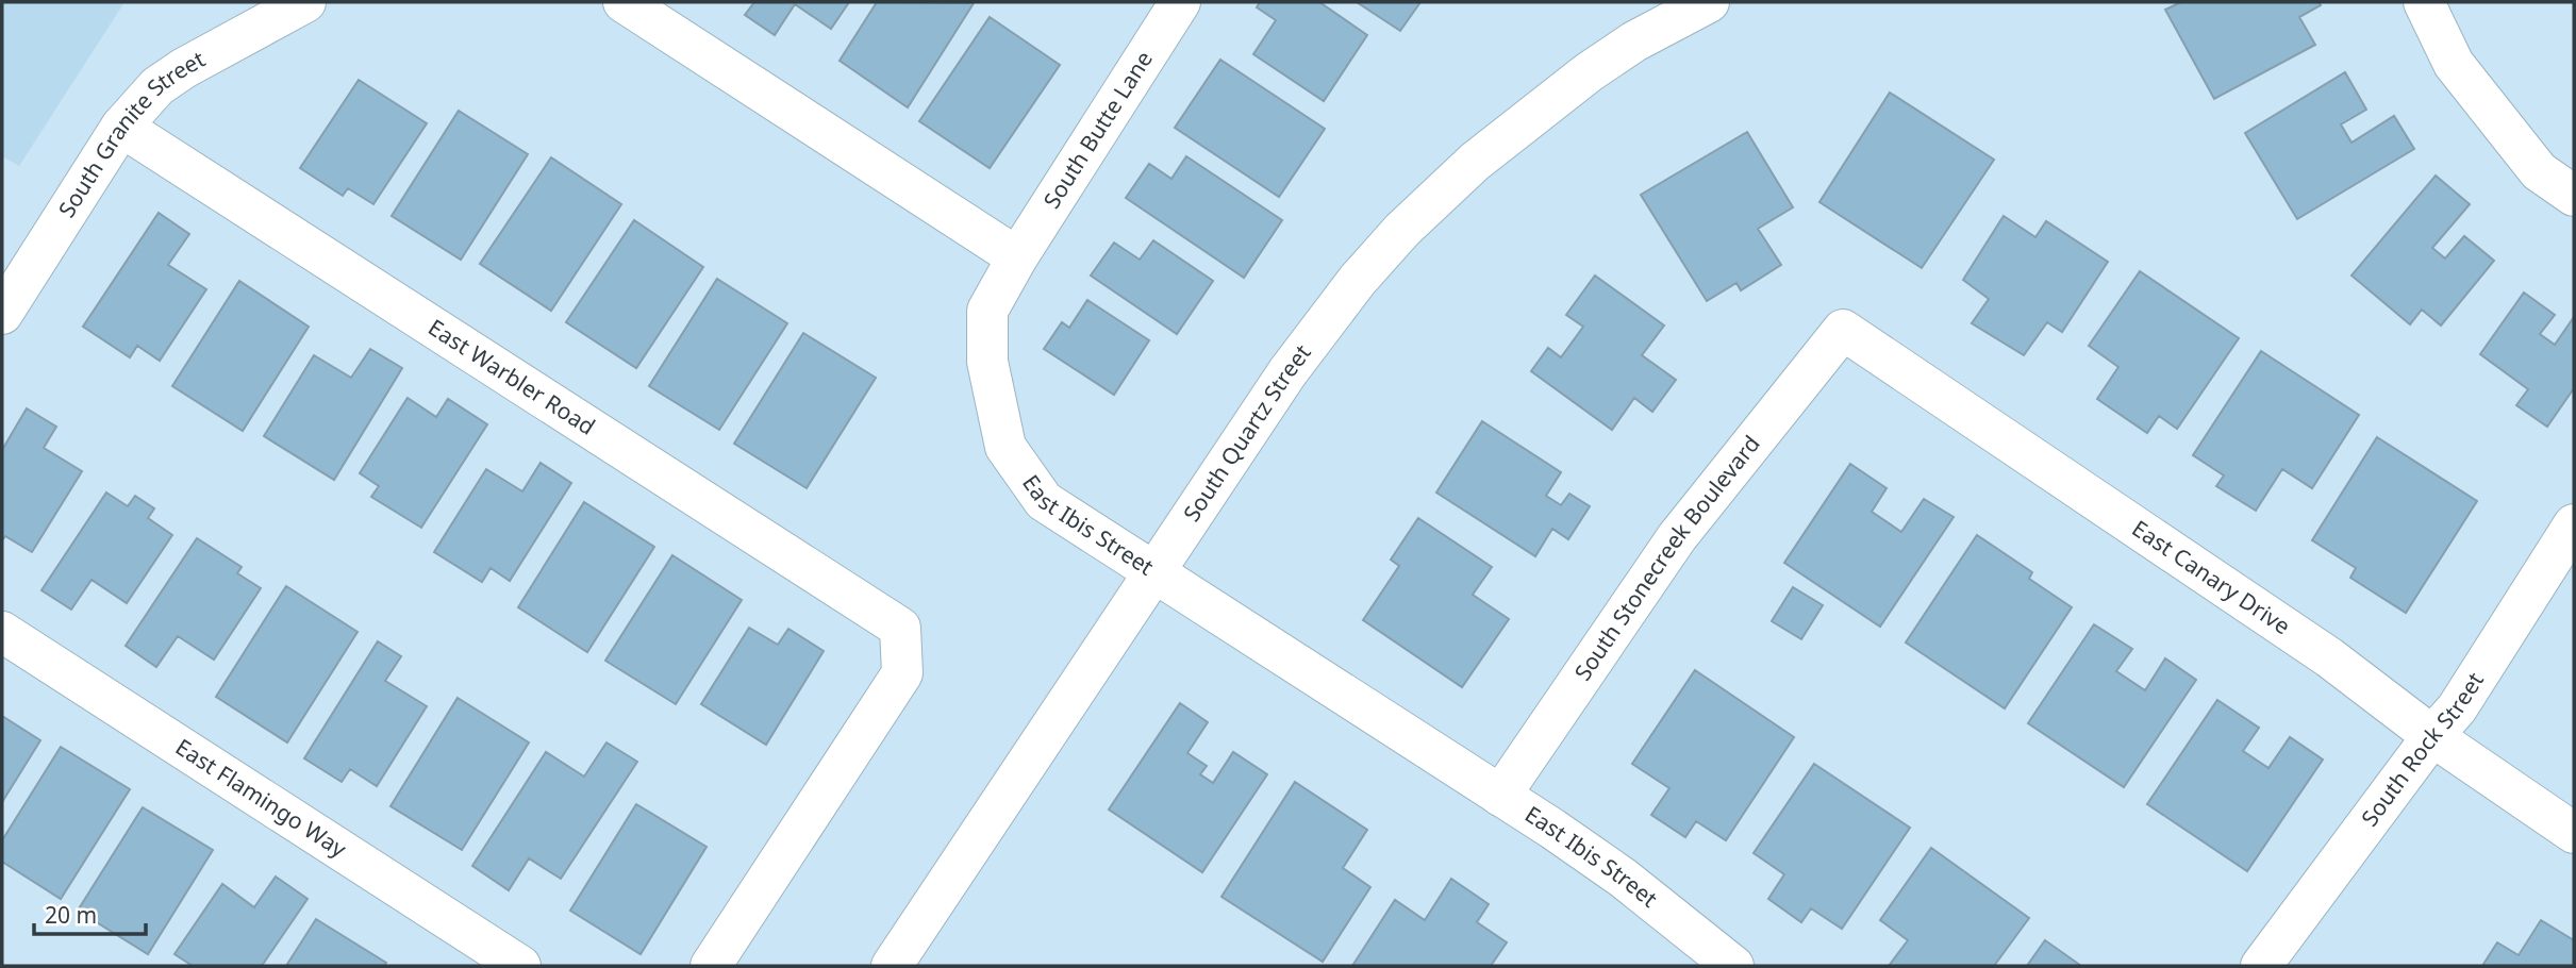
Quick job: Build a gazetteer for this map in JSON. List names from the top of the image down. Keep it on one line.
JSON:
{"streets":{"street":["South Butte Lane","South Granite Street","East Warbler Road","South Quartz Street","East Ibis Street","South Stonecreek Boulevard","East Canary Drive","South Rock Street","East Flamingo Way"]},"crossings":[["South Butte Lane","East Ibis Street"],["South Granite Street","East Warbler Road"],["South Quartz Street","East Ibis Street"],["East Ibis Street","South Stonecreek Boulevard"],["South Stonecreek Boulevard","East Canary Drive"],["East Canary Drive","South Rock Street"]],"scale_bar":"20 m"}
